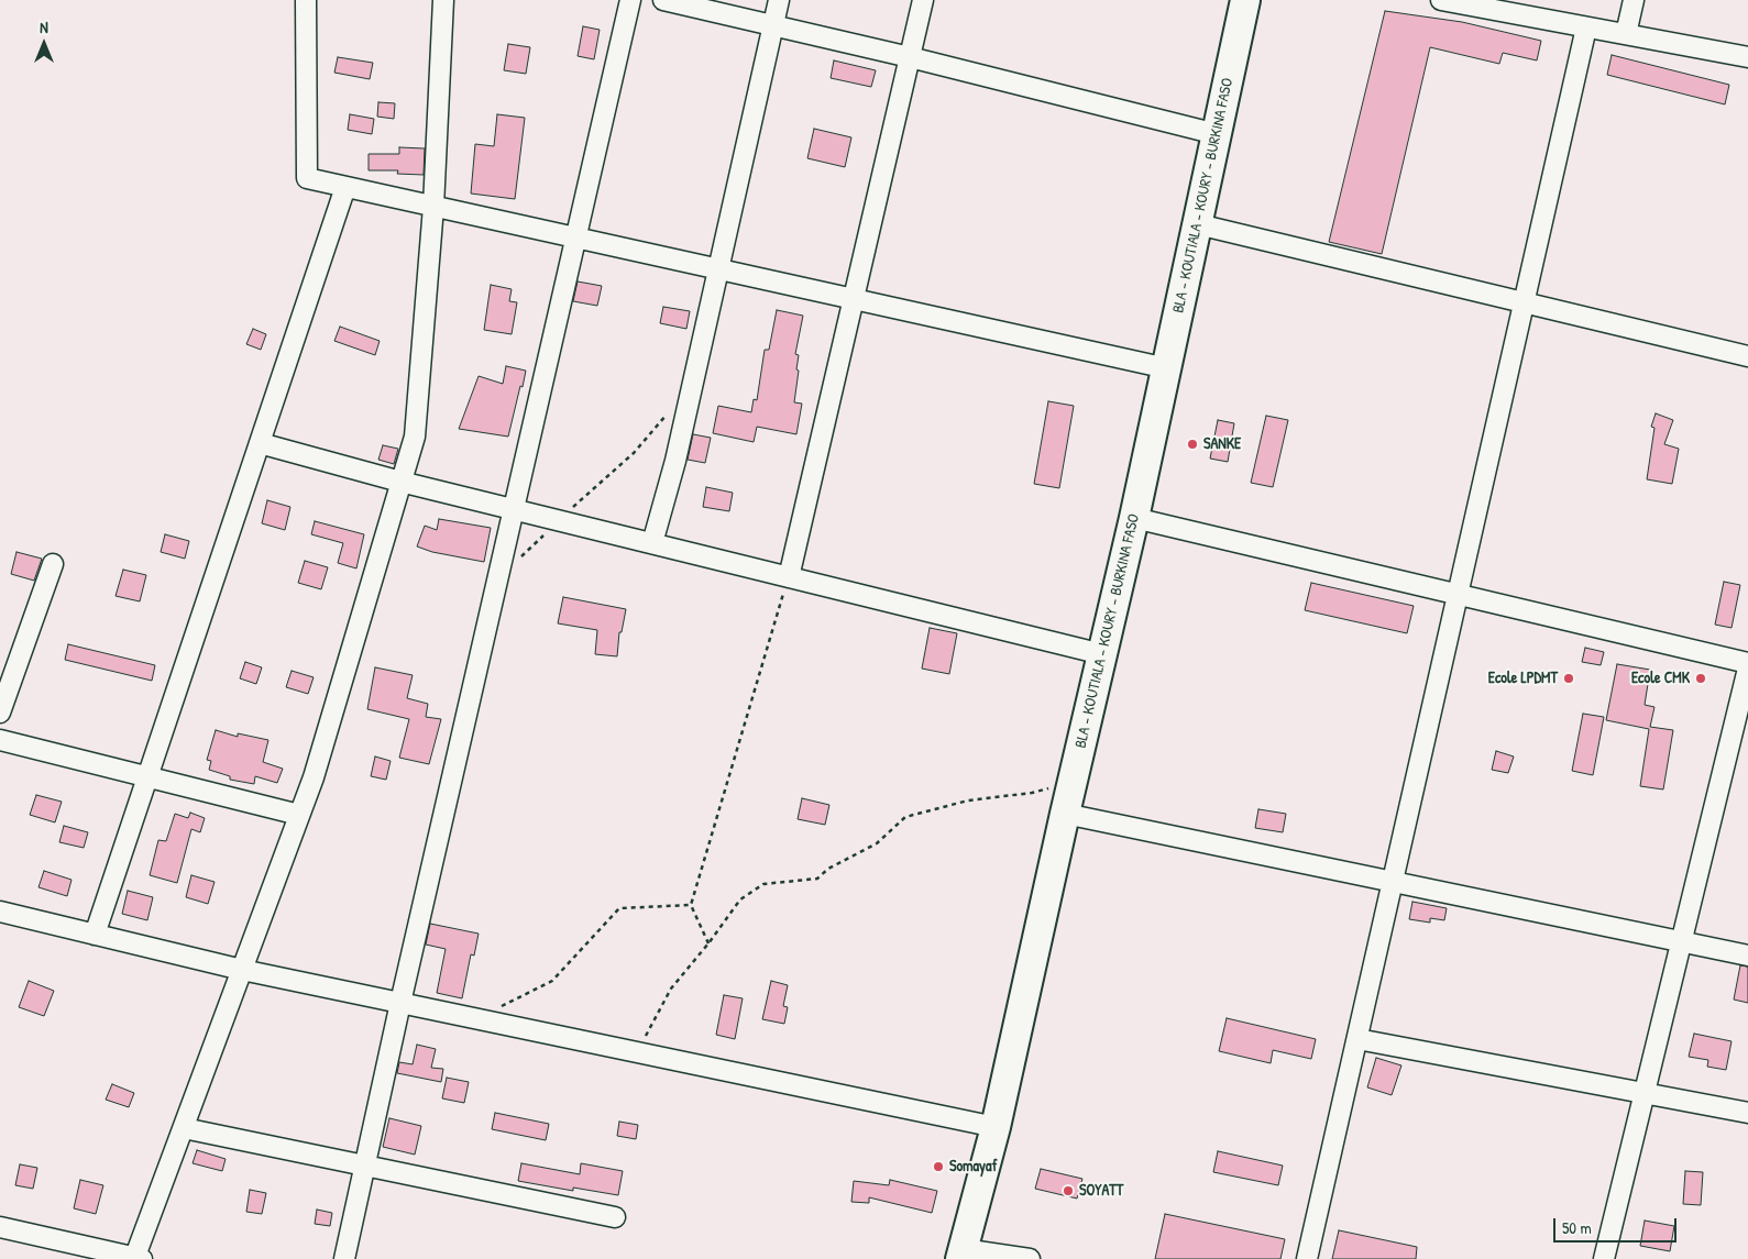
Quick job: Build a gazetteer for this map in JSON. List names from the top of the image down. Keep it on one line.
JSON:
{"streets":{"main road":["BLA - KOUTIALA - KOURY - BURKINA FASO"]},"places":["SANKE","Ecole LPDMT","Ecole CMK","Somayaf","SOYATT"],"scale_bar":"50 m","north":"top"}
